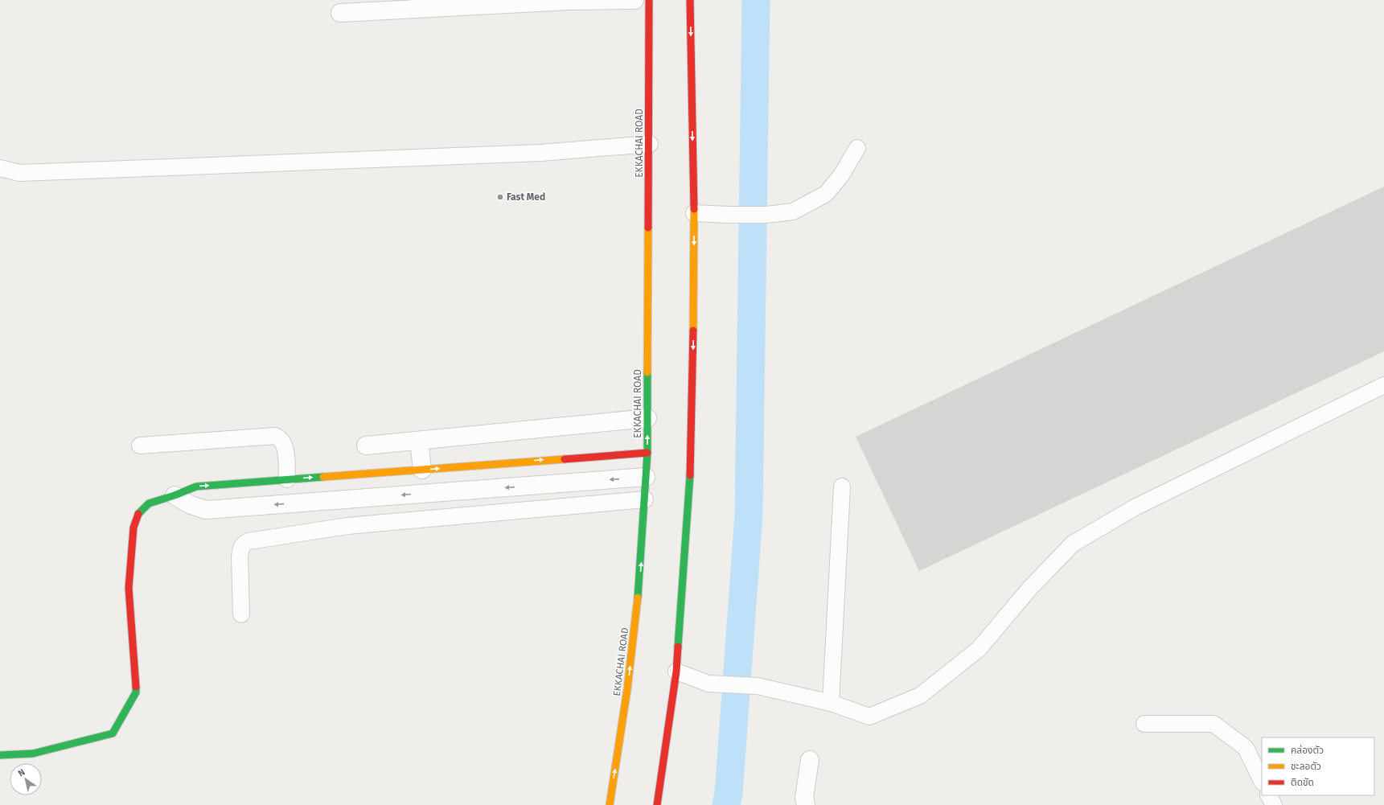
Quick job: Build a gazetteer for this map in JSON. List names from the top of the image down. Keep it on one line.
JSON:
{"streets":{"main road":["EKKACHAI ROAD"]},"places":["Fast Med"],"legend":["คล่องตัว","ชะลอตัว","ติดขัด"],"north":"top left"}
